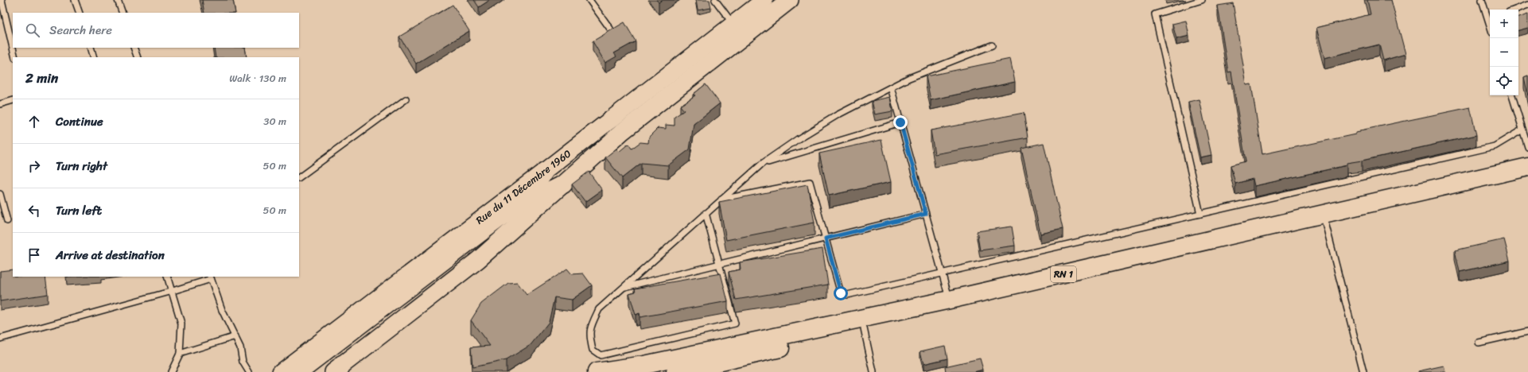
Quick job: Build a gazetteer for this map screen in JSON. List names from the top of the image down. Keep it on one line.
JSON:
{"streets":{"main road":["Rue du 11 Décembre 1960","RN 1"]},"page":{"map_buttons":["+","−"],"search":"Search here","heading":["2 min","Walk · 130 m"],"list":[["Continue","30 m"],["Turn right","50 m"],["Turn left","50 m"],"Arrive at destination"]}}
